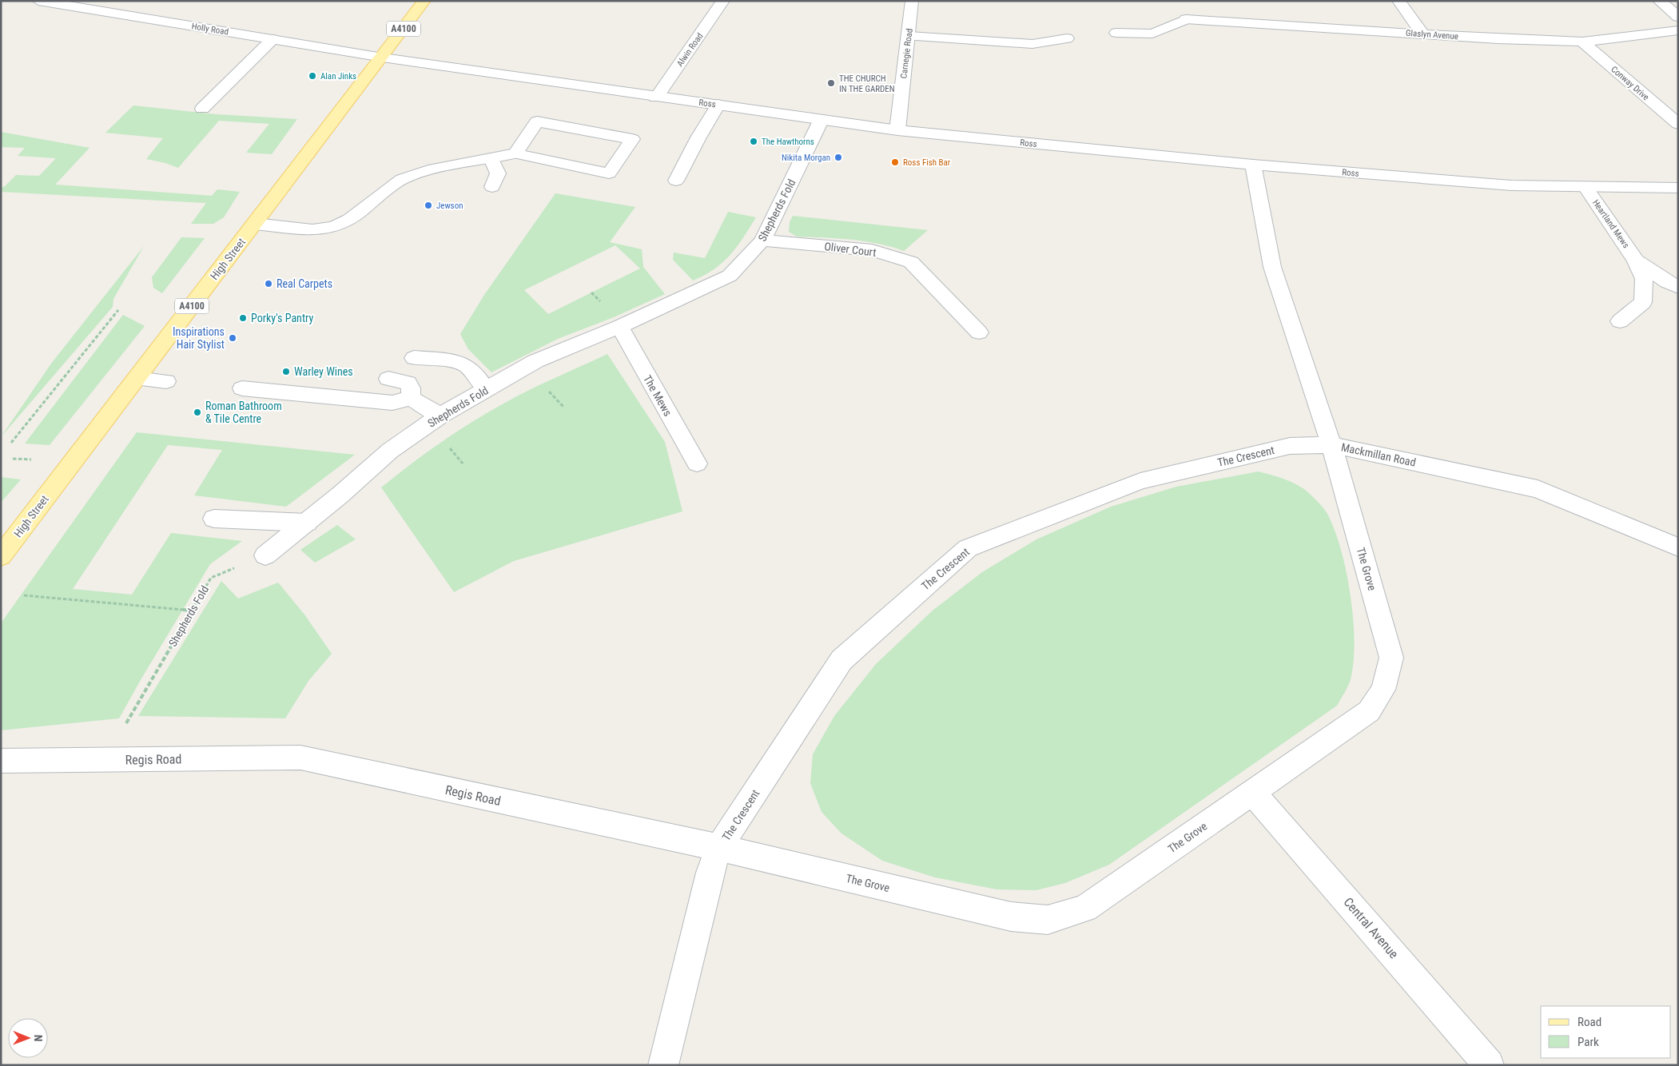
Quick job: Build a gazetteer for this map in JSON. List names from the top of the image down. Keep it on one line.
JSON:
{"streets":{"main road":["A4100","High Street"],"street":["Holly Road","Glaslyn Avenue","Alwin Road","Carnegie Road","Conway Drive","Ross","Shepherds Fold","Heartland Mews","Oliver Court","The Mews","Mackmillan Road","The Crescent","The Grove","Regis Road","Central Avenue"]},"crossings":[["Holly Road","A4100"],["Holly Road","Ross"],["Holly Road","High Street"],["A4100","Ross"],["A4100","High Street"],["Glaslyn Avenue","Conway Drive"],["Alwin Road","Ross"],["Carnegie Road","Ross"],["Ross","Shepherds Fold"],["Ross","Heartland Mews"],["Ross","High Street"],["Ross","Mackmillan Road"],["Shepherds Fold","Oliver Court"],["Shepherds Fold","The Mews"],["Mackmillan Road","The Crescent"],["Mackmillan Road","The Grove"],["The Crescent","The Grove"],["The Crescent","Regis Road"],["The Grove","Regis Road"],["The Grove","Central Avenue"]],"places":["Alan Jinks","THE CHURCH IN THE GARDEN","The Hawthorns","Nikita Morgan","Ross Fish Bar","Jewson","Real Carpets","Porky's Pantry","Inspirations Hair Stylist","Warley Wines","Roman Bathroom & Tile Centre"],"legend":["Road","Park"],"north":"right"}
